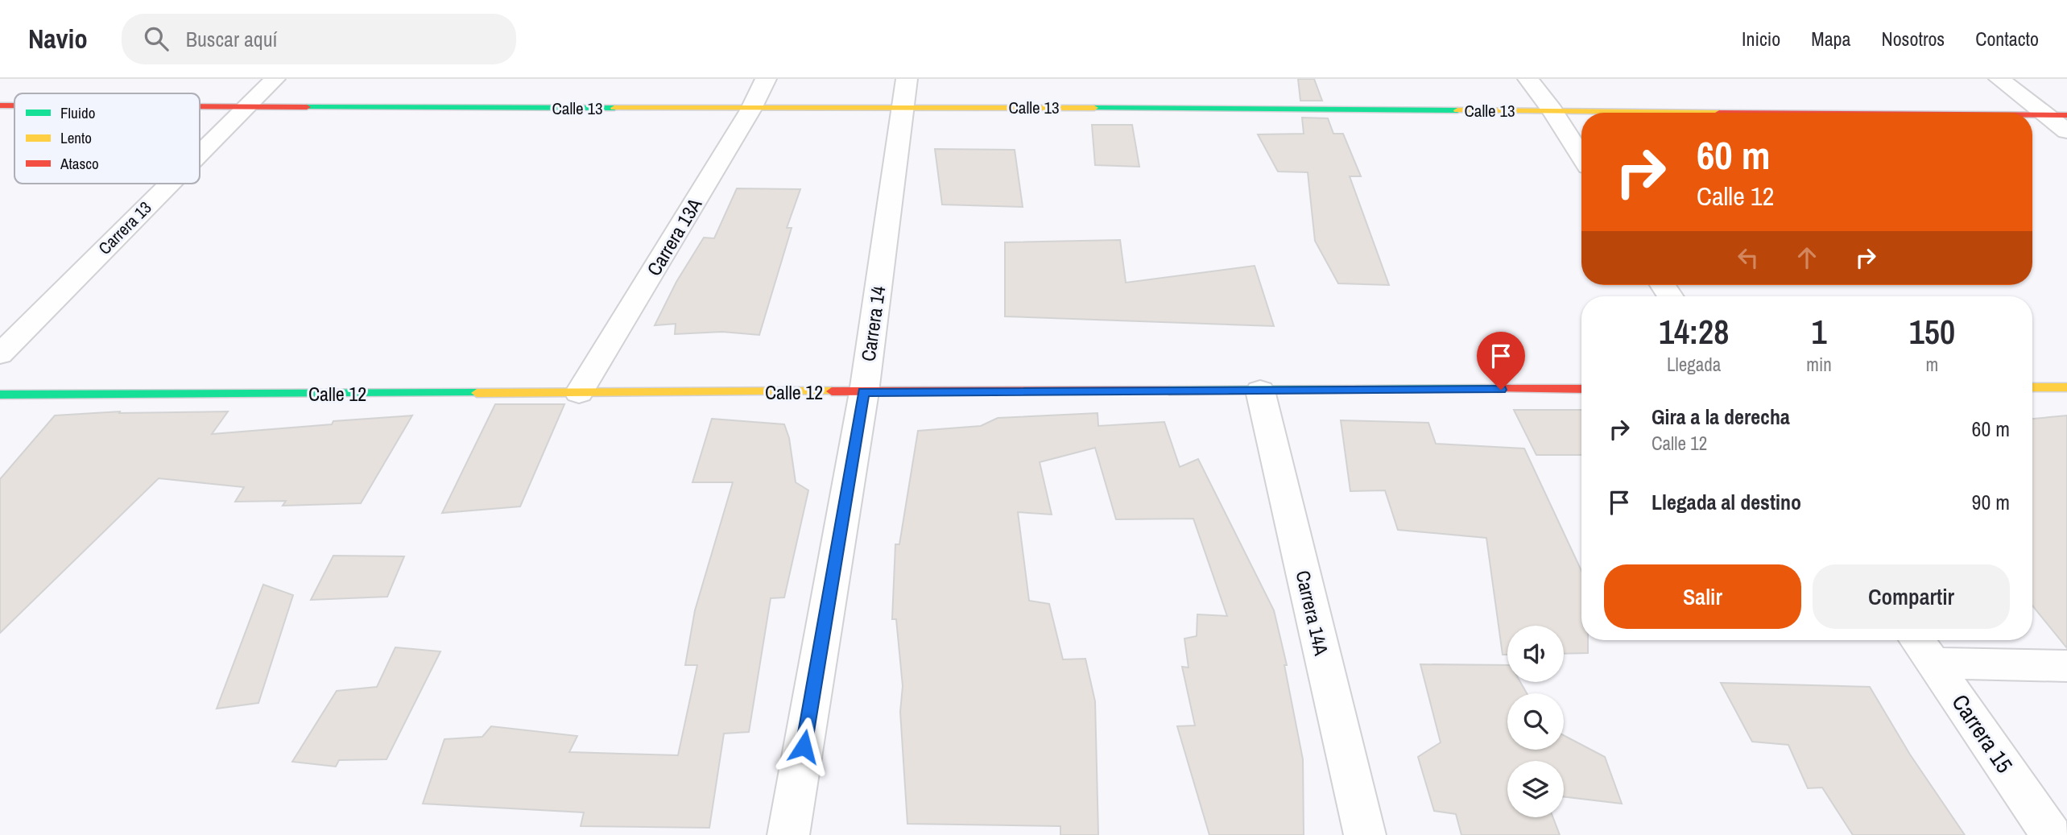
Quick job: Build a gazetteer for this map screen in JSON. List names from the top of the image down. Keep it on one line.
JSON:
{"streets":{"street":["Calle 13","Carrera 13","Carrera 13A","Carrera 14","Calle 12","Carrera 14A","Carrera 15"]},"crossings":[["Calle 13","Carrera 13"],["Calle 13","Carrera 13A"],["Calle 13","Carrera 14"],["Carrera 13A","Calle 12"],["Carrera 14","Calle 12"],["Calle 12","Carrera 14A"]],"legend":["Fluido","Lento","Atasco"],"page":{"header":"Navio","search":"Buscar aquí","nav":["Inicio","Mapa","Nosotros","Contacto"],"turn":["60 m","Calle 12"],"eta":["14:28","Llegada","1","min","150","m"],"list":[{"name":"Gira a la derecha","note":"Calle 12","value":"60 m"},{"name":"Llegada al destino","value":"90 m"}],"buttons":["Salir","Compartir"]}}
